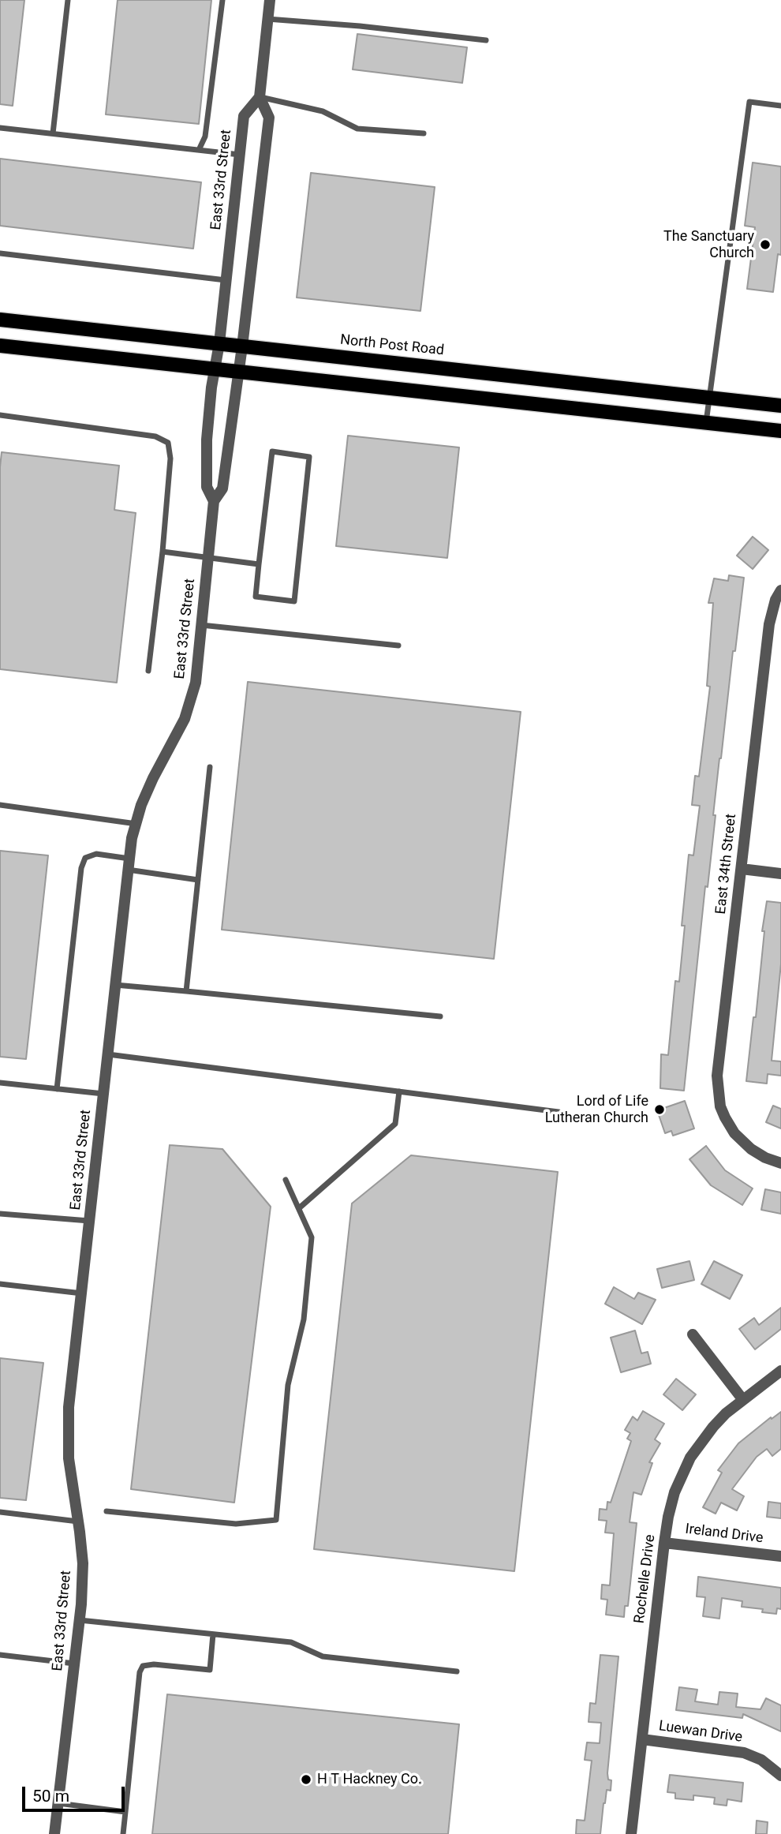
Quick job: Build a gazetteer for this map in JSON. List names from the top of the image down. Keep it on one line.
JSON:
{"streets":{"main road":["North Post Road"],"street":["East 33rd Street","East 34th Street","Ireland Drive","Rochelle Drive","Luewan Drive"]},"crossings":[["East 33rd Street","North Post Road"],["Ireland Drive","Rochelle Drive"],["Rochelle Drive","Luewan Drive"]],"places":["The Sanctuary Church","Lord of Life Lutheran Church","H T Hackney Co."],"scale_bar":"50 m"}
